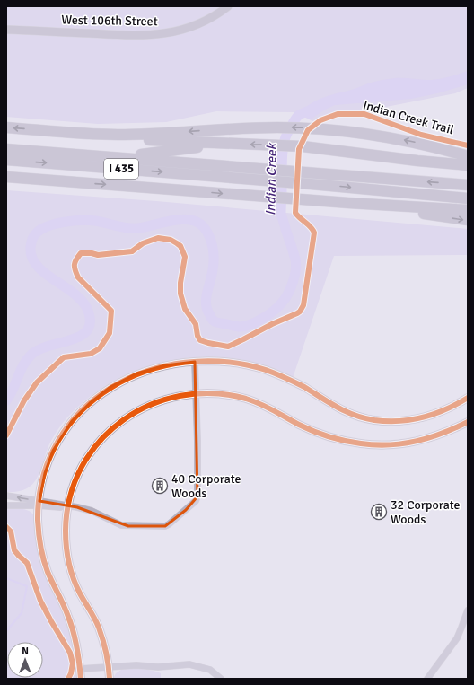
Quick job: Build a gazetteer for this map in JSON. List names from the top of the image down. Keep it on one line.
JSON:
{"streets":{"highway":["I 435"],"street":["West 106th Street"],"cycle path":["Indian Creek Trail"]},"water":["Indian Creek"],"places":{"building":["40 Corporate Woods","32 Corporate Woods"]},"north":"top"}
